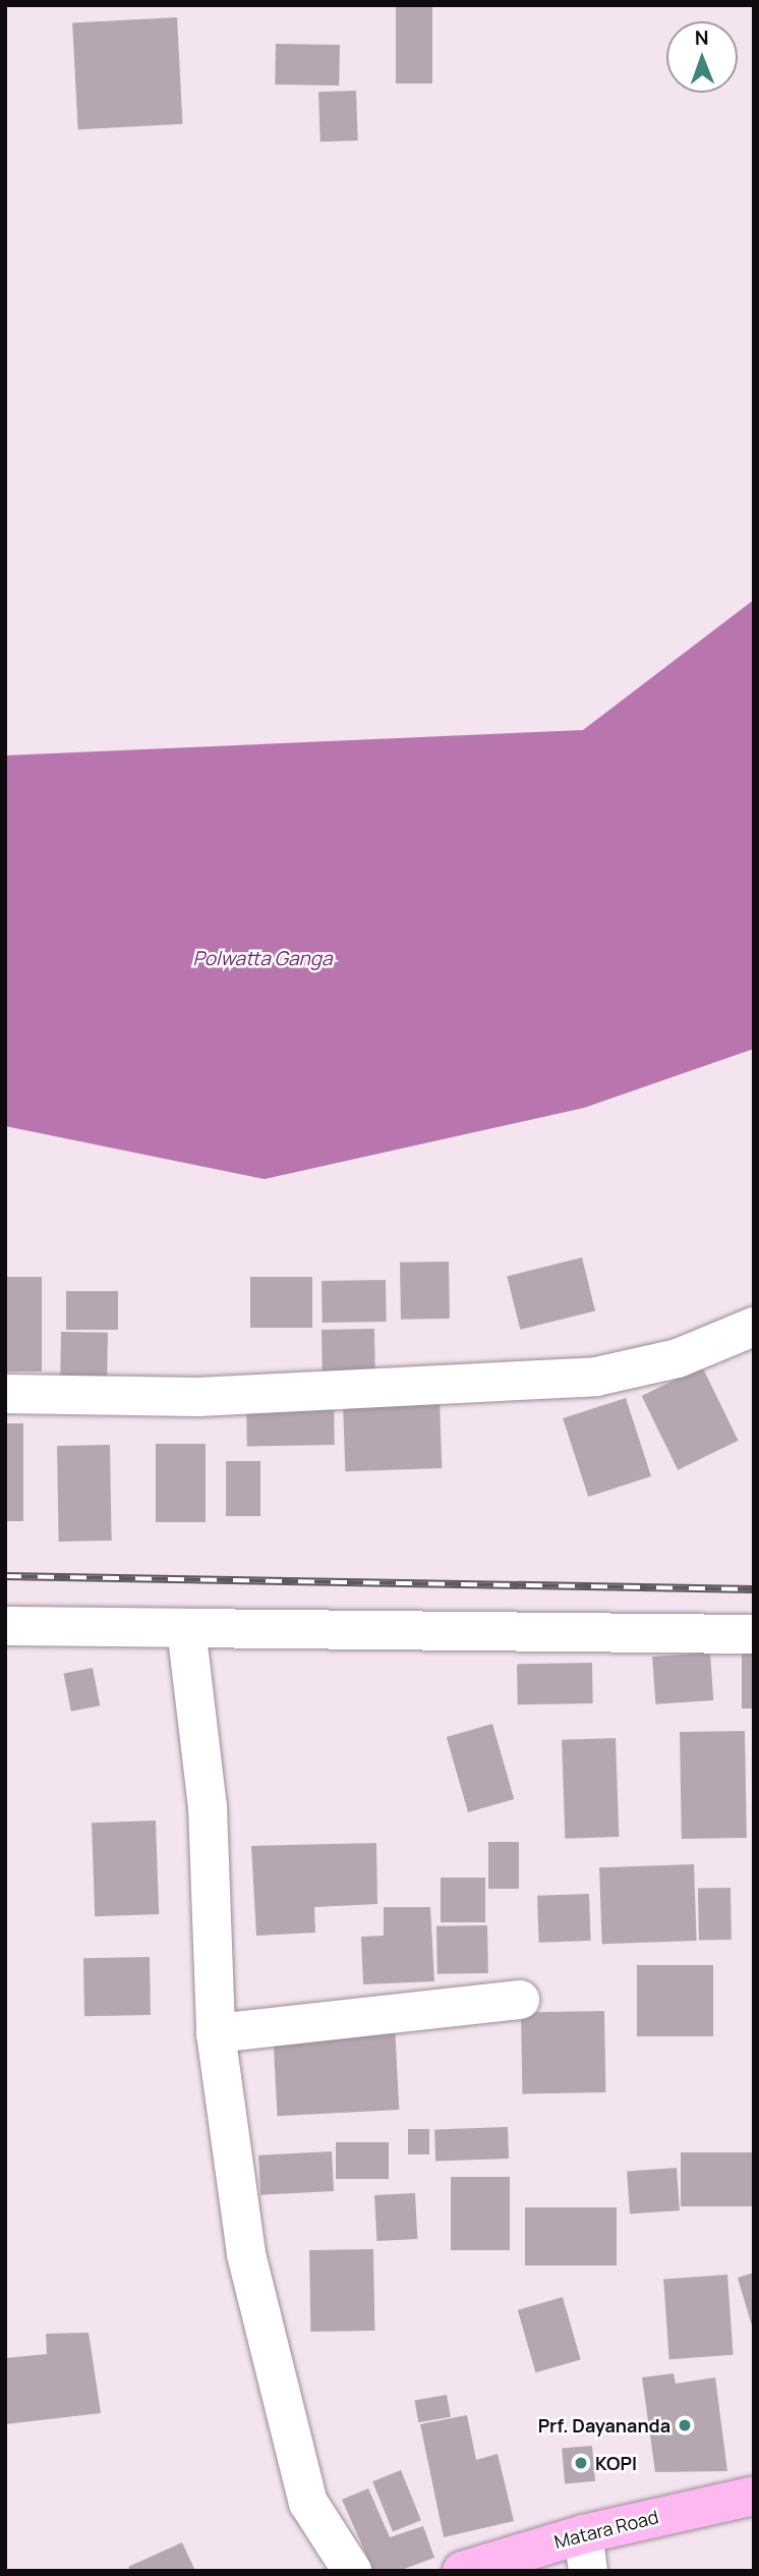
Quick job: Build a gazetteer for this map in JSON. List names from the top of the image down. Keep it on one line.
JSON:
{"streets":{"highway":["Matara Road"]},"water":["Polwatta Ganga"],"places":["Prf. Dayananda","KOPI"],"north":"top"}
